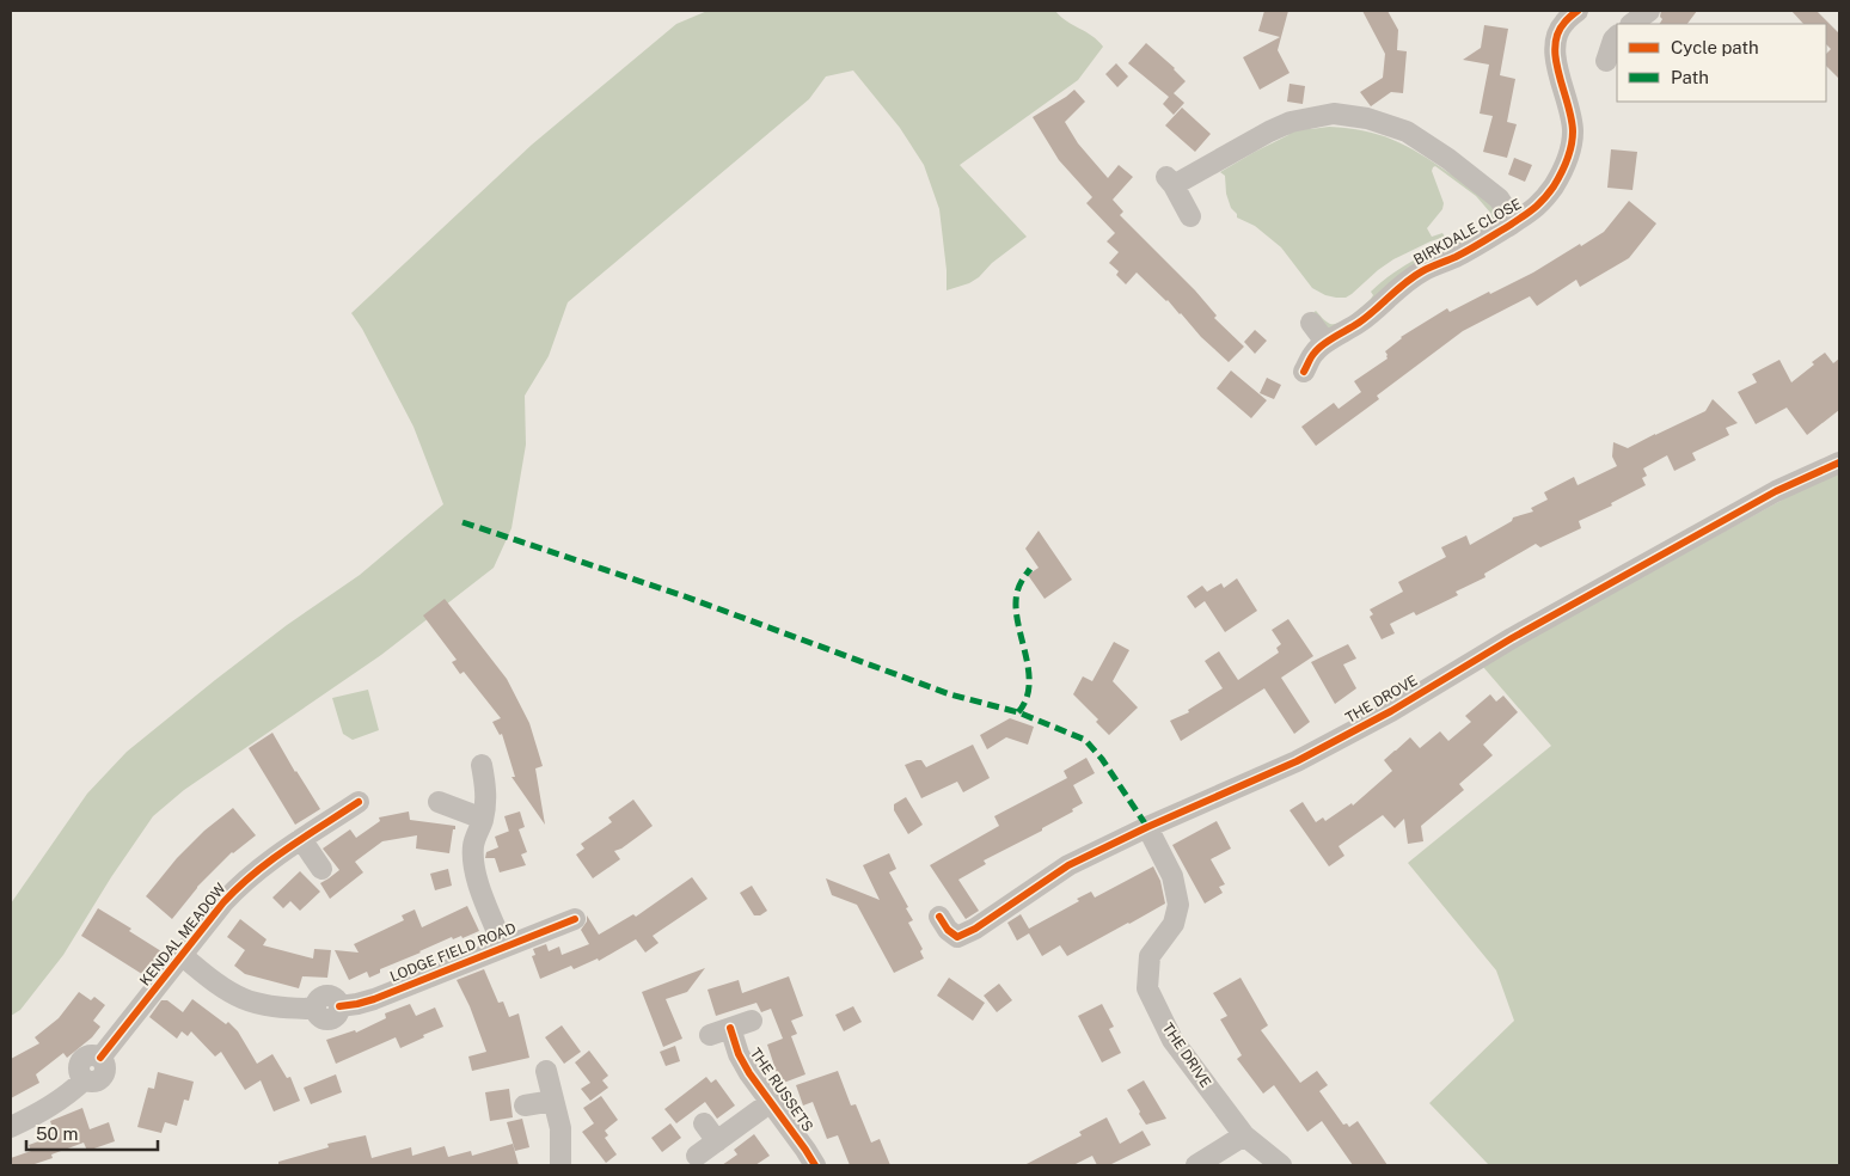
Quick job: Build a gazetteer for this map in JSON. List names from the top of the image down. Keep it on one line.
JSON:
{"streets":{"street":["BIRKDALE CLOSE","THE DROVE","KENDAL MEADOW","LODGE FIELD ROAD","THE DRIVE","THE RUSSETS"]},"crossings":[["THE DROVE","THE DRIVE"],["KENDAL MEADOW","LODGE FIELD ROAD"]],"legend":["Cycle path","Path"],"scale_bar":"50 m"}
